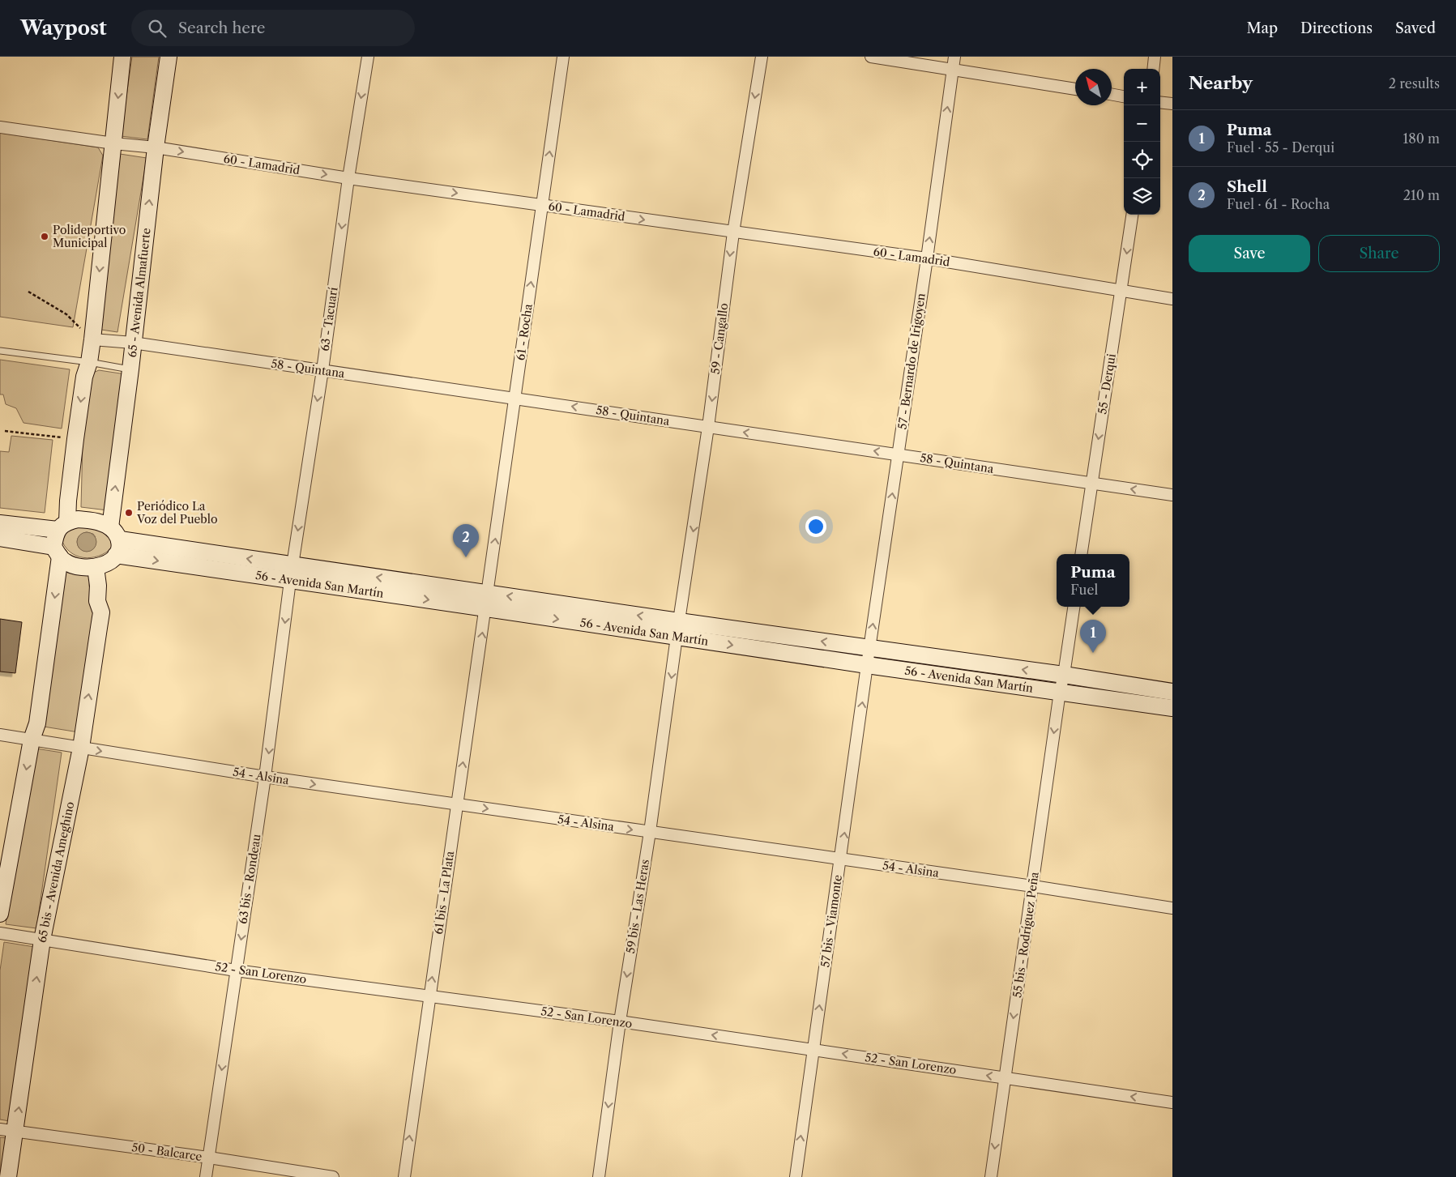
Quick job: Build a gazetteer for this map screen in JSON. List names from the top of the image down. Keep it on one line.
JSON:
{"streets":{"main road":["65 - Avenida Almafuerte","56 - Avenida San Martín","65 bis - Avenida Ameghino"],"street":["60 - Lamadrid","63 - Tacuarí","61 - Rocha","59 - Cangallo","57 - Bernardo de Irigoyen","58 - Quintana","55 - Derqui","54 - Alsina","63 bis - Rondeau","61 bis - La Plata","59 bis - Las Heras","57 bis - Viamonte","55 bis - Rodríguez Peña","52 - San Lorenzo","50 - Balcarce"]},"crossings":[["60 - Lamadrid","65 - Avenida Almafuerte"],["60 - Lamadrid","63 - Tacuarí"],["60 - Lamadrid","61 - Rocha"],["60 - Lamadrid","59 - Cangallo"],["60 - Lamadrid","57 - Bernardo de Irigoyen"],["60 - Lamadrid","55 - Derqui"],["65 - Avenida Almafuerte","58 - Quintana"],["65 - Avenida Almafuerte","56 - Avenida San Martín"],["65 - Avenida Almafuerte","65 bis - Avenida Ameghino"],["63 - Tacuarí","58 - Quintana"],["63 - Tacuarí","56 - Avenida San Martín"],["63 - Tacuarí","63 bis - Rondeau"],["61 - Rocha","58 - Quintana"],["61 - Rocha","56 - Avenida San Martín"],["61 - Rocha","61 bis - La Plata"],["59 - Cangallo","58 - Quintana"],["59 - Cangallo","56 - Avenida San Martín"],["59 - Cangallo","59 bis - Las Heras"],["57 - Bernardo de Irigoyen","58 - Quintana"],["57 - Bernardo de Irigoyen","56 - Avenida San Martín"],["57 - Bernardo de Irigoyen","57 bis - Viamonte"],["58 - Quintana","55 - Derqui"],["56 - Avenida San Martín","65 bis - Avenida Ameghino"],["56 - Avenida San Martín","63 bis - Rondeau"],["56 - Avenida San Martín","61 bis - La Plata"],["56 - Avenida San Martín","59 bis - Las Heras"],["56 - Avenida San Martín","57 bis - Viamonte"],["56 - Avenida San Martín","55 bis - Rodríguez Peña"],["54 - Alsina","65 bis - Avenida Ameghino"],["54 - Alsina","63 bis - Rondeau"],["54 - Alsina","61 bis - La Plata"],["54 - Alsina","59 bis - Las Heras"],["54 - Alsina","57 bis - Viamonte"],["54 - Alsina","55 bis - Rodríguez Peña"],["65 bis - Avenida Ameghino","52 - San Lorenzo"],["65 bis - Avenida Ameghino","50 - Balcarce"],["63 bis - Rondeau","52 - San Lorenzo"],["63 bis - Rondeau","50 - Balcarce"],["61 bis - La Plata","52 - San Lorenzo"],["59 bis - Las Heras","52 - San Lorenzo"],["57 bis - Viamonte","52 - San Lorenzo"],["55 bis - Rodríguez Peña","52 - San Lorenzo"]],"one_way":["60 - Lamadrid","63 - Tacuarí","61 - Rocha","59 - Cangallo","57 - Bernardo de Irigoyen","58 - Quintana","55 - Derqui","54 - Alsina","63 bis - Rondeau","61 bis - La Plata","59 bis - Las Heras","57 bis - Viamonte","55 bis - Rodríguez Peña","52 - San Lorenzo"],"places":["Polideportivo Municipal","Periódico La Voz del Pueblo"],"north":"top left","page":{"header":"Waypost","search":"Search here","nav":["Map","Directions","Saved"],"heading":["Nearby","2 results"],"map_buttons":["+","−"],"list":[{"mark":"1","name":"Puma","note":"Fuel · 55 - Derqui","value":"180 m"},{"mark":"2","name":"Shell","note":"Fuel · 61 - Rocha","value":"210 m"}],"buttons":["Save","Share"],"pins":["2","1"],"popup":["Puma","Fuel"]}}
